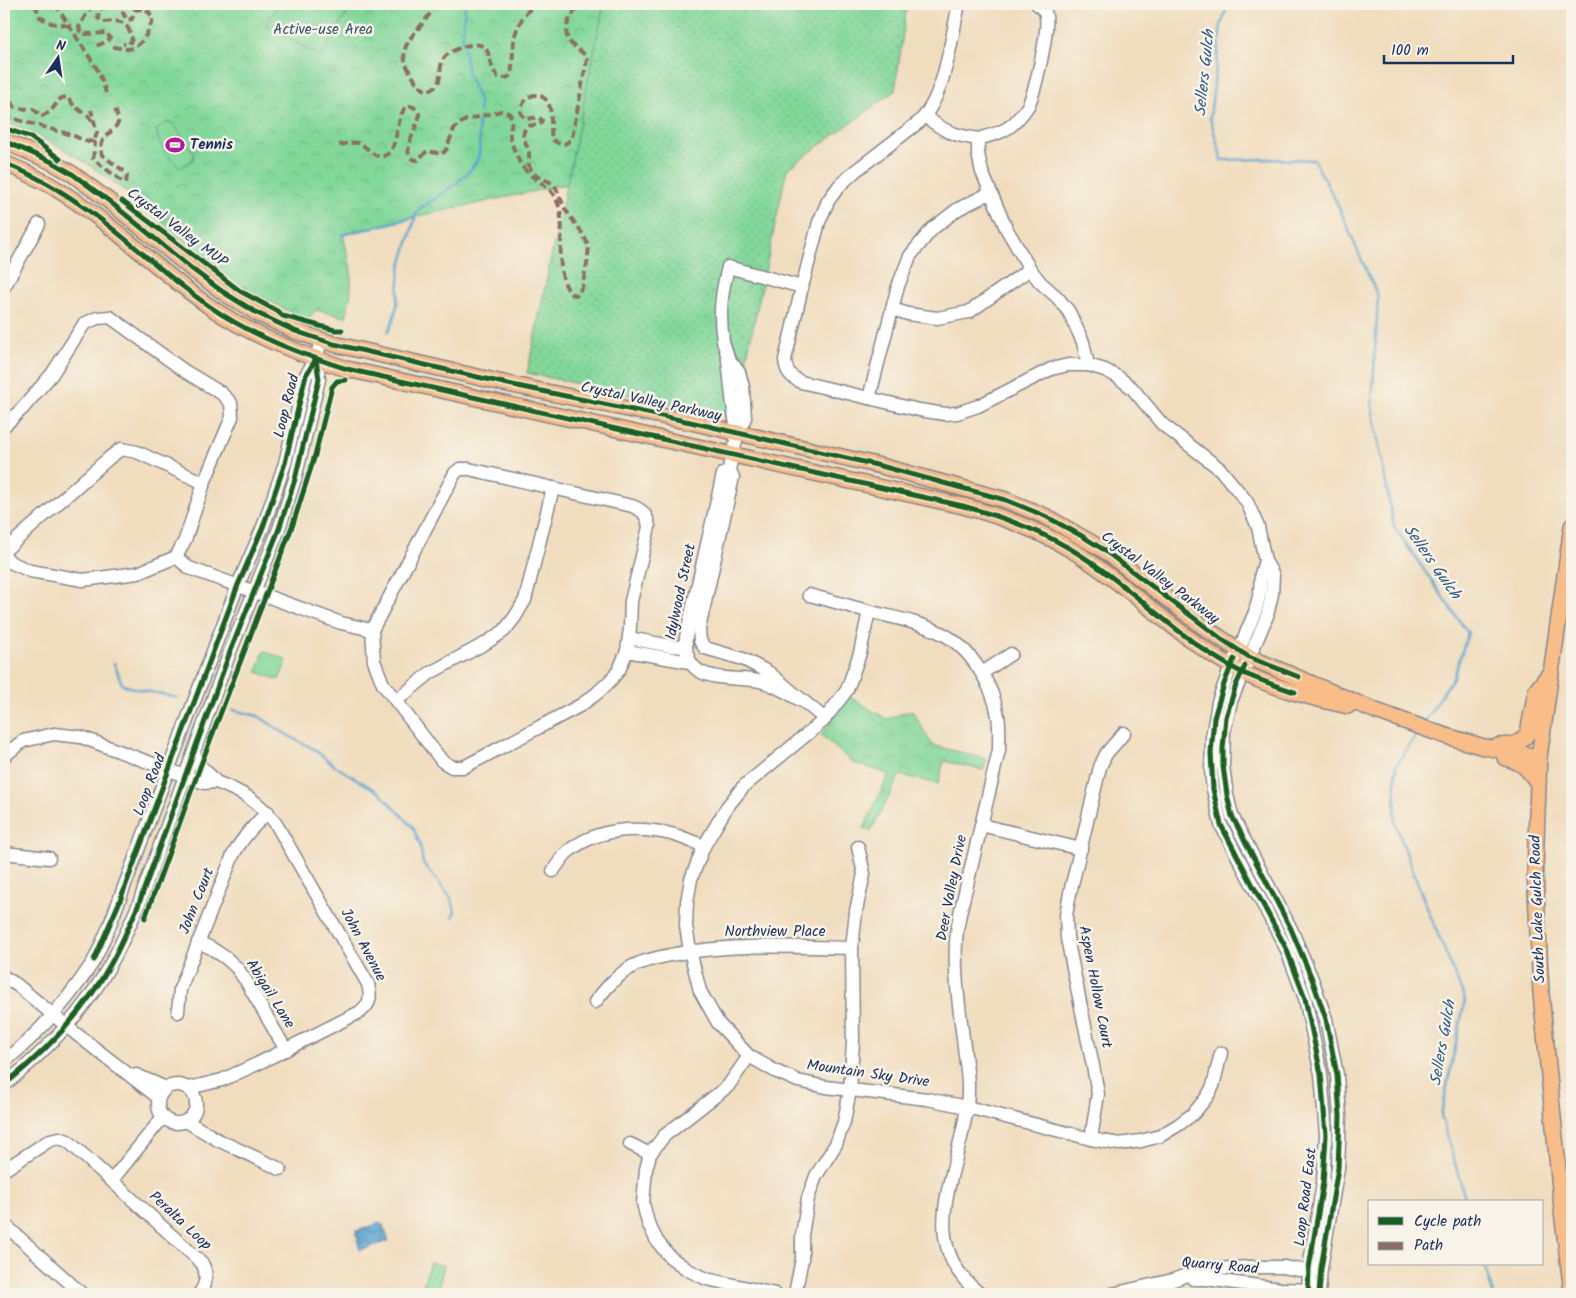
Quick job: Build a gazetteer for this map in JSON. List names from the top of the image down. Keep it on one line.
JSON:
{"streets":{"main road":["Crystal Valley Parkway","South Lake Gulch Road"],"street":["Loop Road","Idylwood Street","Deer Valley Drive","John Court","Northview Place","John Avenue","Aspen Hollow Court","Abigail Lane","Mountain Sky Drive","Loop Road East","Peralta Loop","Quarry Road"],"cycle path":["Crystal Valley MUP"]},"crossings":[["Crystal Valley Parkway","Loop Road"],["Crystal Valley Parkway","Idylwood Street"],["Crystal Valley Parkway","South Lake Gulch Road"],["Crystal Valley Parkway","Loop Road East"],["Loop Road","John Avenue"],["Idylwood Street","Mountain Sky Drive"],["Deer Valley Drive","Mountain Sky Drive"],["John Court","John Avenue"],["John Court","Abigail Lane"],["Northview Place","Mountain Sky Drive"],["John Avenue","Abigail Lane"],["Aspen Hollow Court","Mountain Sky Drive"],["Loop Road East","Quarry Road"]],"water":["Sellers Gulch"],"parks":["Active-use Area"],"places":{"sports":["Tennis"]},"legend":["Cycle path","Path"],"scale_bar":"100 m","north":"top"}
